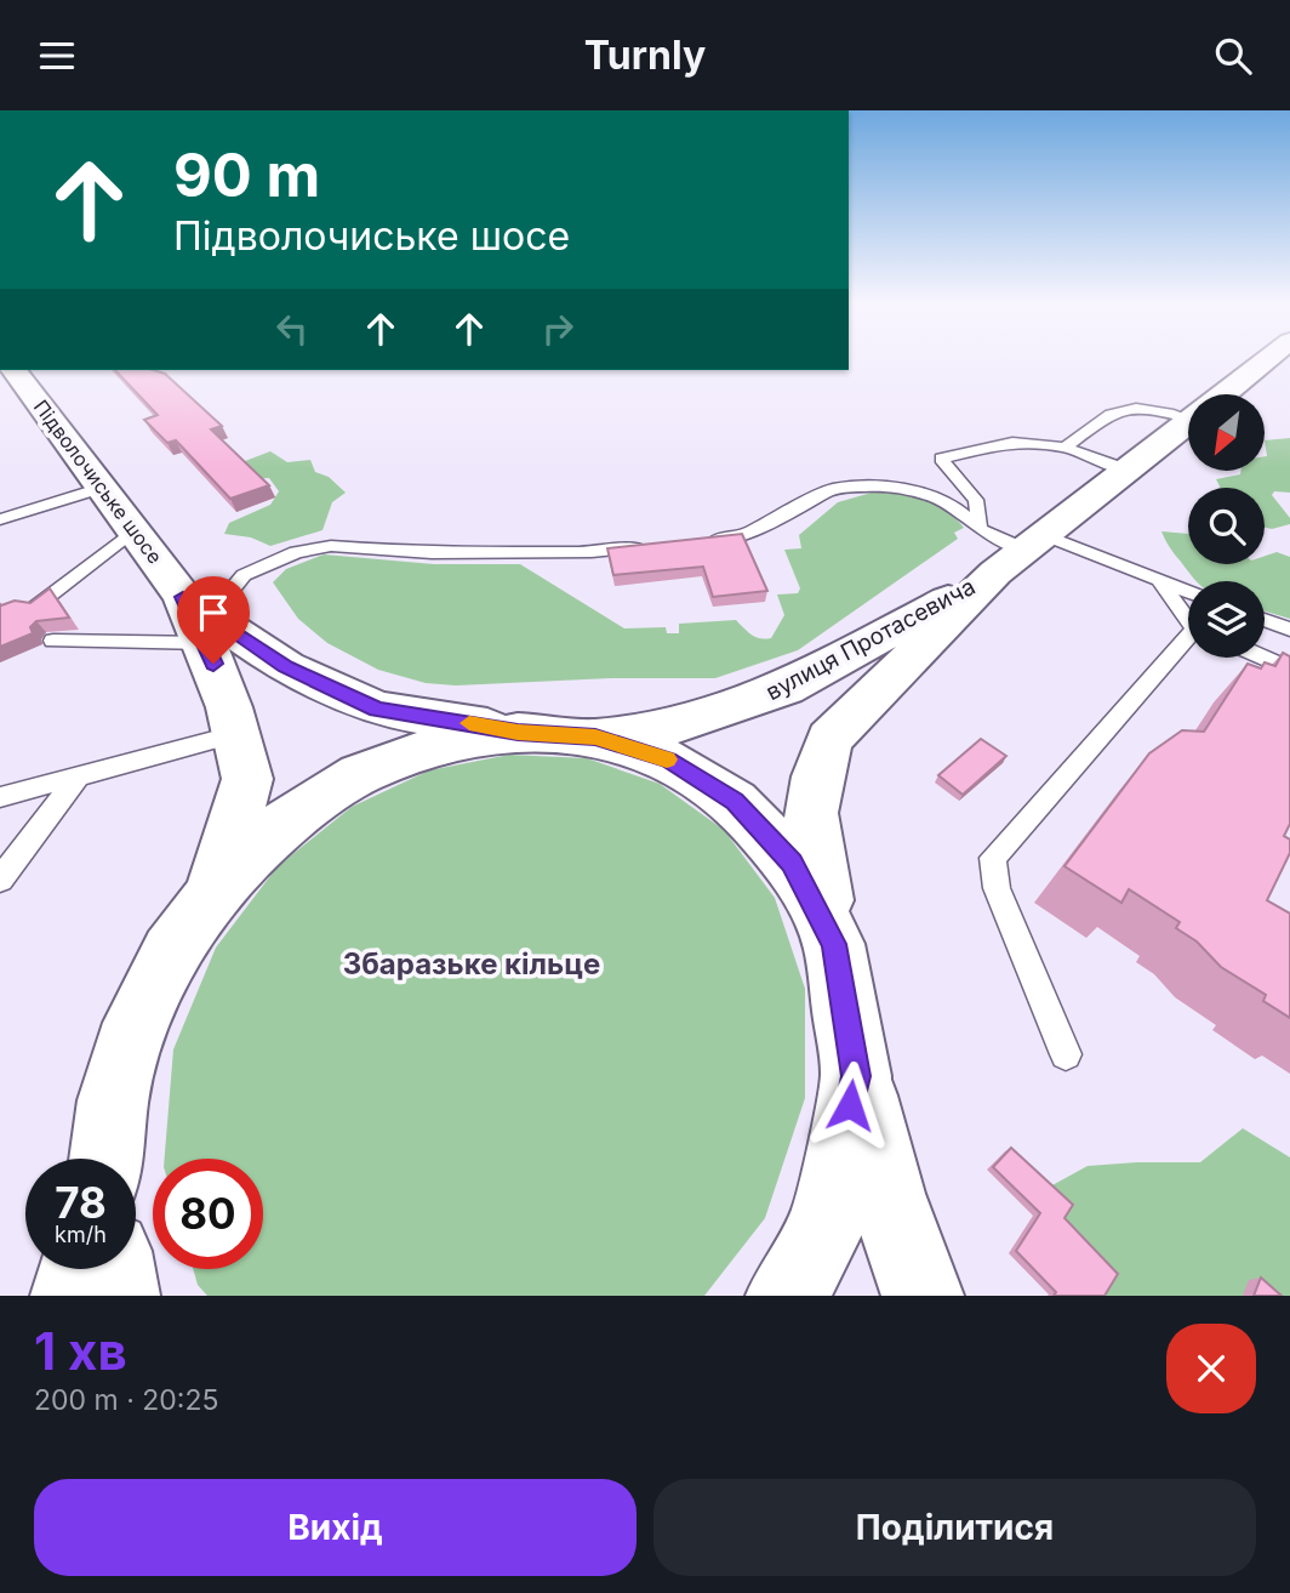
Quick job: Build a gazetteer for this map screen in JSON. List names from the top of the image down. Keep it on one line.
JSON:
{"streets":{"main road":["Підволочиське шосе","вулиця Протасевича"]},"districts":["Збаразьке кільце"],"north":"bottom left","page":{"header":"Turnly","turn":["90 m","Підволочиське шосе"],"speed":"78 km/h","limit":"80","heading":["1 хв","200 m · 20:25"],"buttons":["Вихід","Поділитися"]}}
